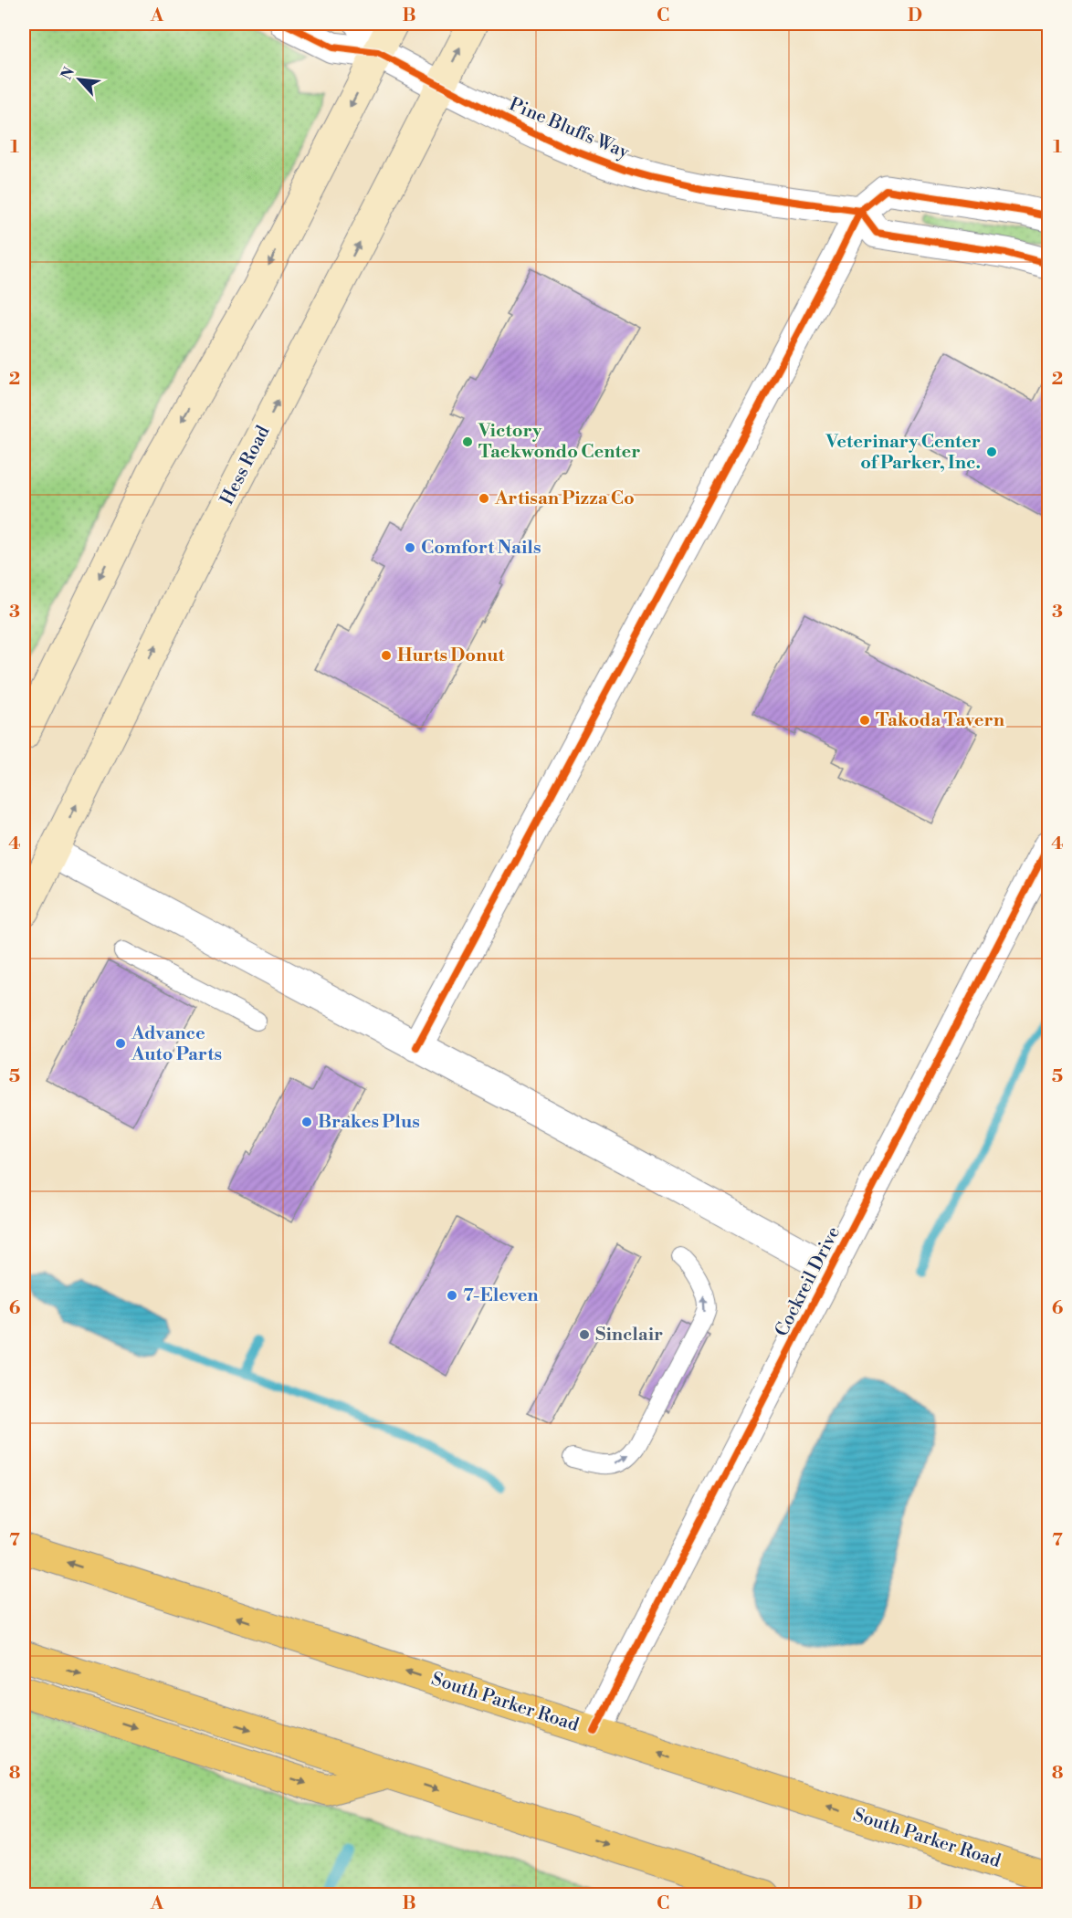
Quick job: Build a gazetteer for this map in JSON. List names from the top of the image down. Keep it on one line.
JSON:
{"streets":{"highway":["South Parker Road"],"main road":["Hess Road"],"street":["Pine Bluffs Way","Cockreil Drive"]},"crossings":[["Pine Bluffs Way","Hess Road"],["Cockreil Drive","South Parker Road"]],"places":["Victory Taekwondo Center","Veterinary Center of Parker, Inc.","Artisan Pizza Co","Comfort Nails","Hurts Donut","Takoda Tavern","Advance Auto Parts","Brakes Plus","7-Eleven","Sinclair"],"north":"top left","grid":{"columns":["A","B","C","D"],"rows":["1","2","3","4","5","6","7","8"]}}
